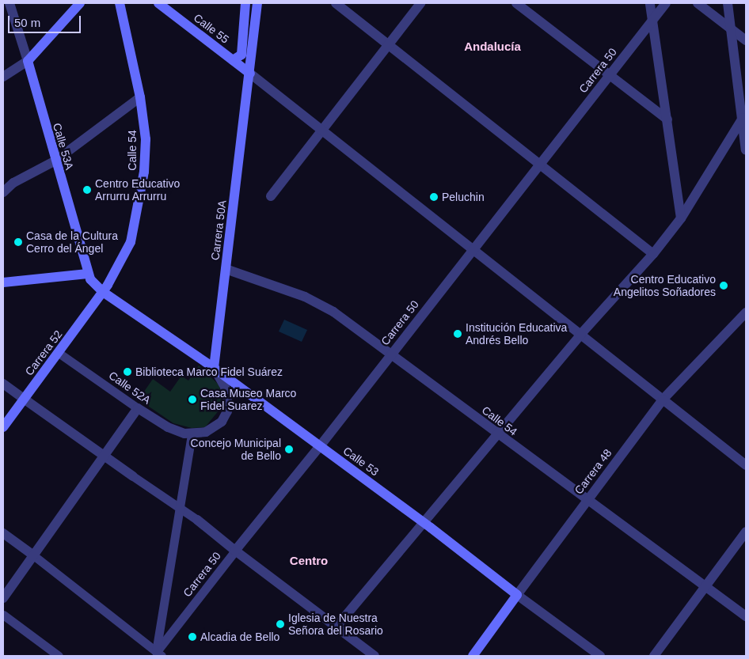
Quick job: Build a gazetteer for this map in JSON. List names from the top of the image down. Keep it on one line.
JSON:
{"streets":{"main road":["Calle 55","Calle 53A","Calle 54","Carrera 50A","Carrera 52","Calle 53","Carrera 48"],"street":["Carrera 50","Calle 52A"]},"crossings":[["Calle 55","Carrera 50A"],["Carrera 50","Calle 54"],["Carrera 50","Calle 53"],["Calle 53A","Calle 54"],["Calle 53A","Carrera 52"],["Calle 53A","Calle 53"],["Calle 54","Carrera 50A"],["Calle 54","Carrera 52"],["Calle 54","Calle 53"],["Calle 54","Carrera 48"],["Carrera 50A","Calle 53"],["Carrera 52","Calle 52A"],["Carrera 52","Calle 53"],["Calle 53","Carrera 48"]],"districts":["Andalucía","Centro"],"places":["Centro Educativo Arrurru Arrurru","Peluchin","Casa de la Cultura Cerro del Ángel","Centro Educativo Angelitos Soñadores","Institución Educativa Andrés Bello","Biblioteca Marco Fidel Suárez","Casa Museo Marco Fidel Suarez","Concejo Municipal de Bello","Iglesia de Nuestra Señora del Rosario","Alcadia de Bello"],"scale_bar":"50 m"}
